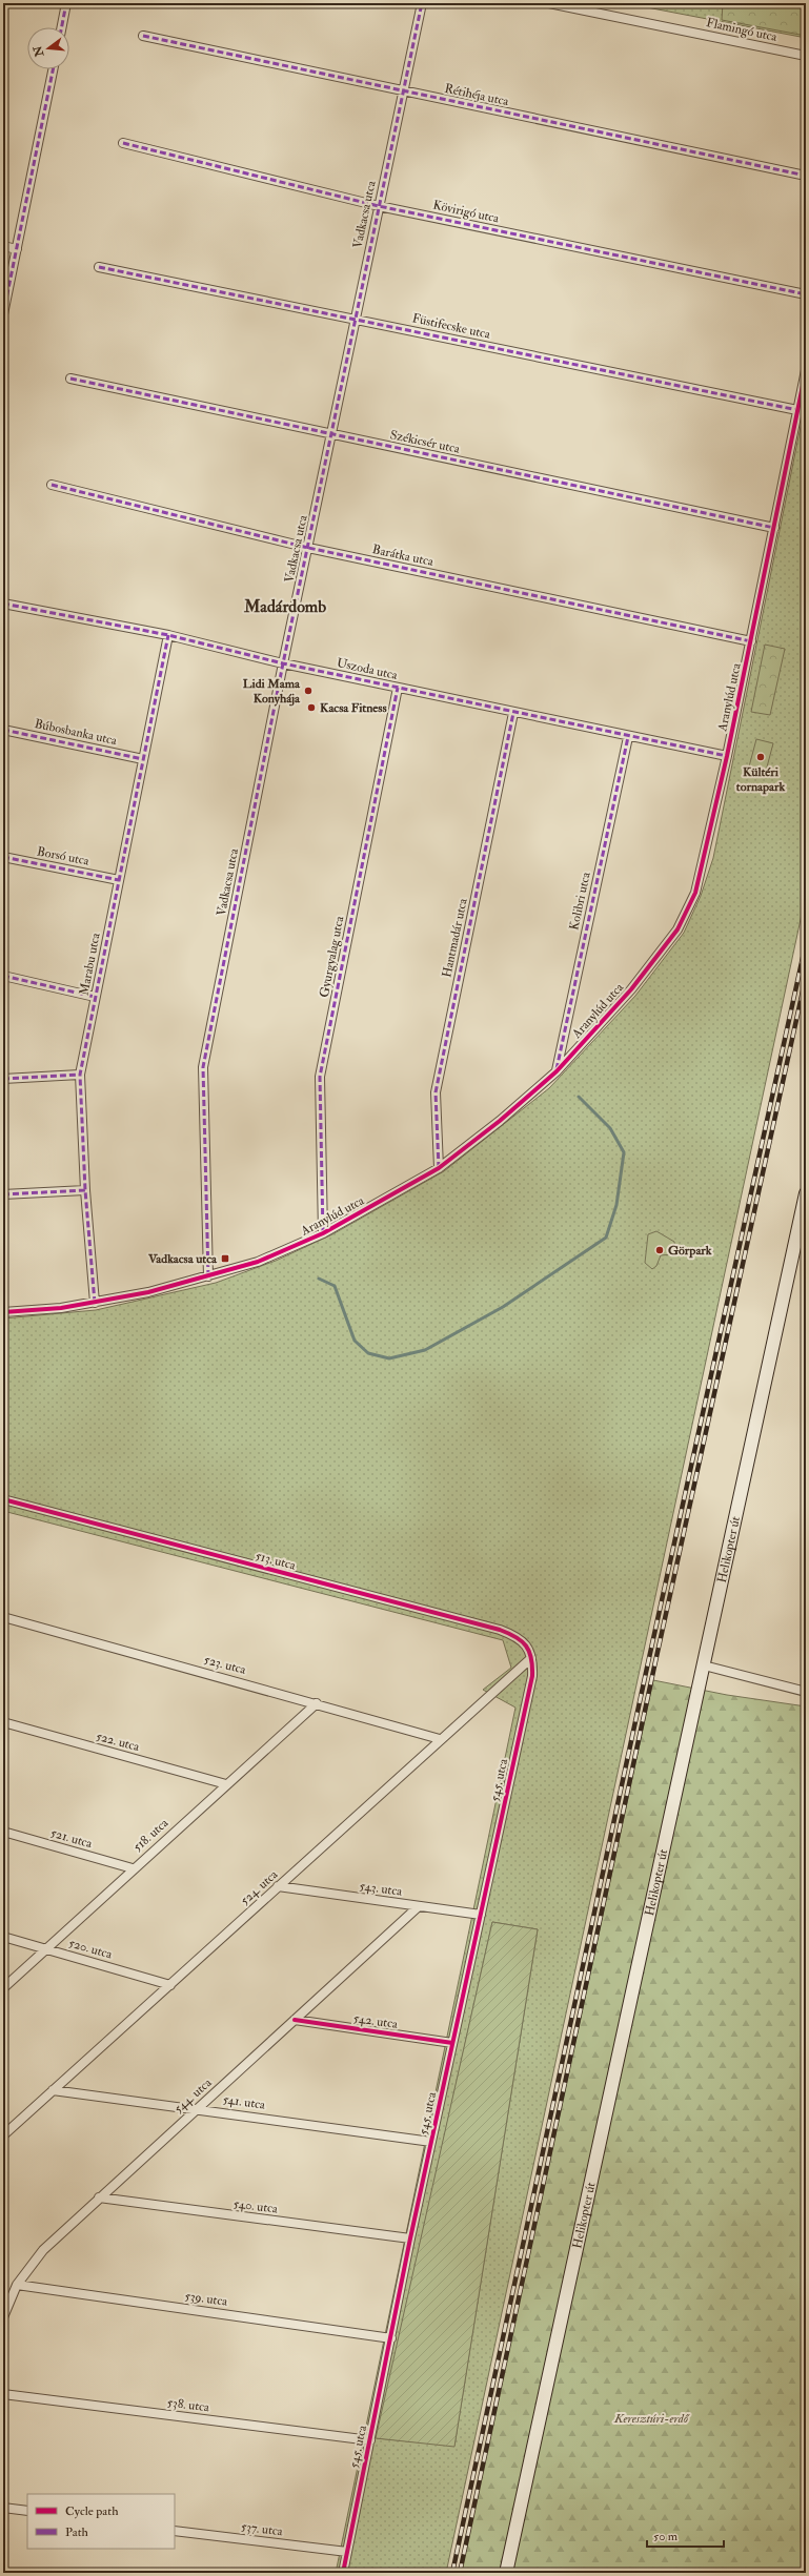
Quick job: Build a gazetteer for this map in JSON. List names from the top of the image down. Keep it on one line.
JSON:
{"streets":{"street":["Flamingó utca","Rétihéja utca","Kövirigó utca","Vadkacsa utca","Füstifecske utca","Székicsér utca","Barátka utca","Uszoda utca","Aranylúd utca","Búbosbanka utca","Borsó utca","Kolibri utca","Hantmadár utca","Gyurgyalag utca","Marabu utca","Helikopter út","513. utca","523. utca","522. utca","545. utca","518. utca","521. utca","524. utca","543. utca","520. utca","542. utca","544. utca","541. utca","540. utca","539. utca","538. utca","537. utca"]},"crossings":[["Rétihéja utca","Vadkacsa utca"],["Kövirigó utca","Vadkacsa utca"],["Vadkacsa utca","Füstifecske utca"],["Vadkacsa utca","Székicsér utca"],["Vadkacsa utca","Barátka utca"],["Vadkacsa utca","Uszoda utca"],["Vadkacsa utca","Aranylúd utca"],["Füstifecske utca","Aranylúd utca"],["Székicsér utca","Aranylúd utca"],["Barátka utca","Aranylúd utca"],["Uszoda utca","Aranylúd utca"],["Uszoda utca","Kolibri utca"],["Uszoda utca","Hantmadár utca"],["Uszoda utca","Gyurgyalag utca"],["Uszoda utca","Marabu utca"],["Aranylúd utca","Kolibri utca"],["Aranylúd utca","Hantmadár utca"],["Aranylúd utca","Gyurgyalag utca"],["Aranylúd utca","Marabu utca"],["Búbosbanka utca","Marabu utca"],["Borsó utca","Marabu utca"],["513. utca","545. utca"],["513. utca","524. utca"],["523. utca","518. utca"],["523. utca","524. utca"],["522. utca","518. utca"],["545. utca","524. utca"],["545. utca","543. utca"],["545. utca","542. utca"],["545. utca","541. utca"],["545. utca","540. utca"],["545. utca","539. utca"],["545. utca","538. utca"],["545. utca","537. utca"],["518. utca","521. utca"],["518. utca","520. utca"],["524. utca","543. utca"],["524. utca","520. utca"],["524. utca","541. utca"],["543. utca","544. utca"],["542. utca","544. utca"],["544. utca","541. utca"],["544. utca","540. utca"],["544. utca","539. utca"]],"districts":["Madárdomb"],"parks":["Keresztúri-erdő"],"places":{"other":["Lidi Mama Konyhája","Kacsa Fitness","Kültéri tornapark","Görpark"],"transit":["Vadkacsa utca"]},"legend":["Cycle path","Path"],"scale_bar":"50 m","north":"left"}
